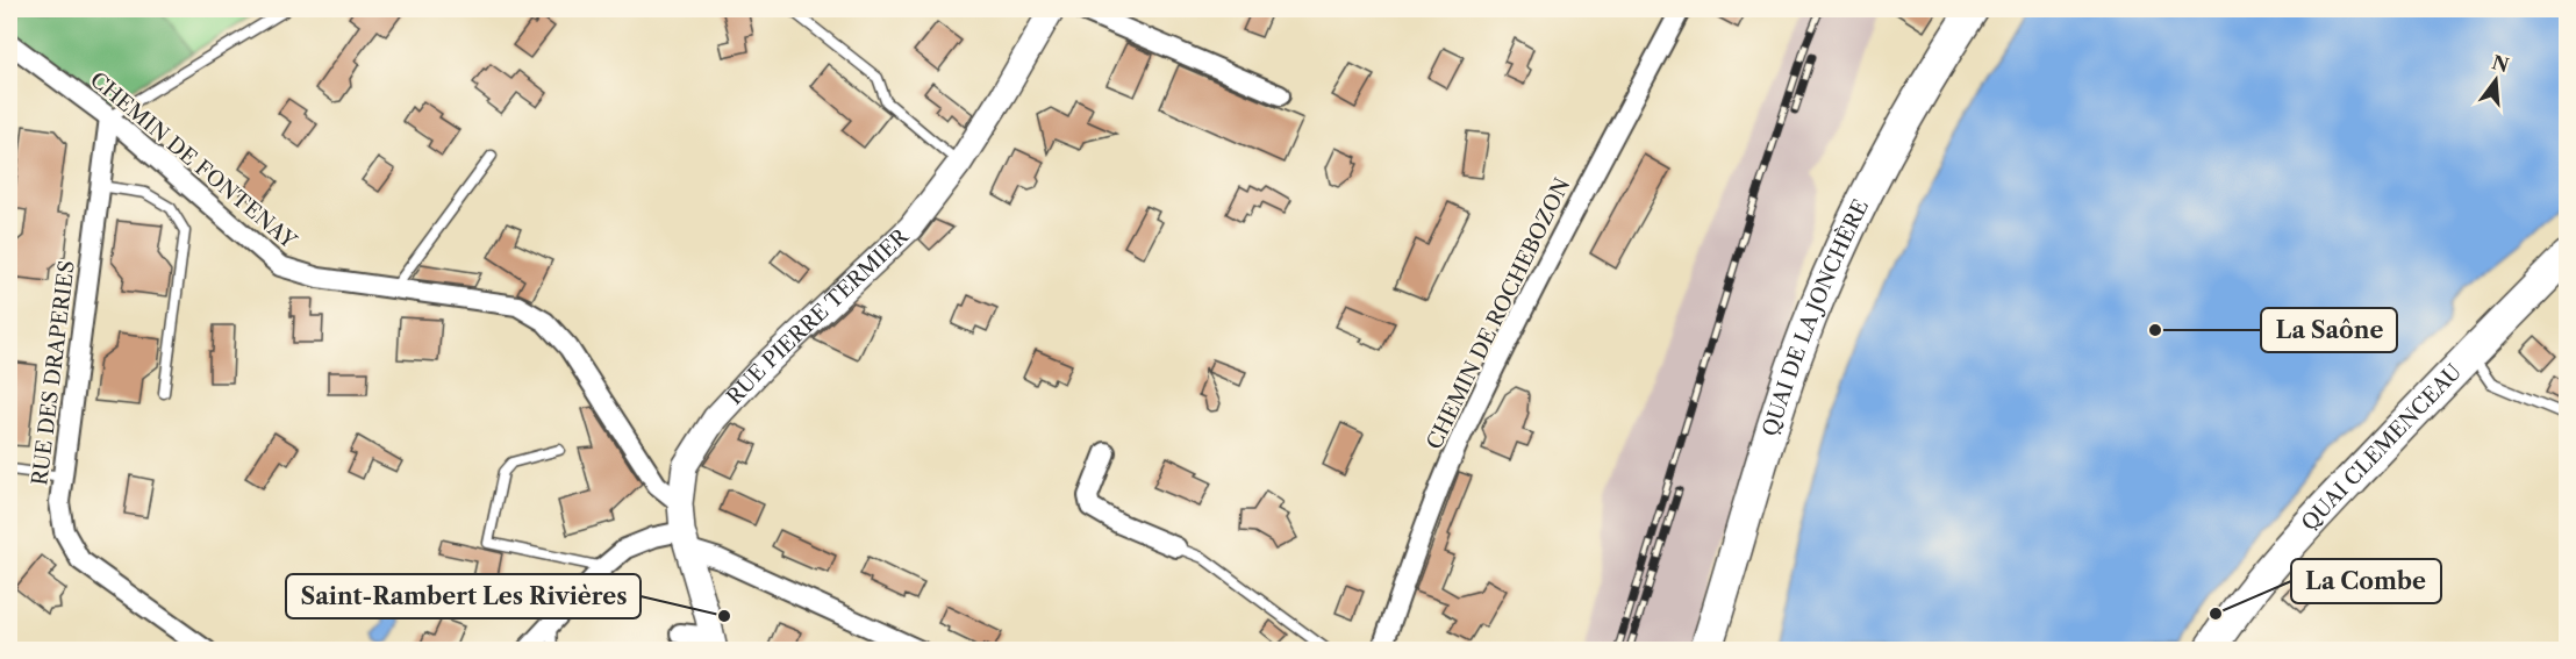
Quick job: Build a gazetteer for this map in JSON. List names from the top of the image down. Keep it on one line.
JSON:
{"streets":{"main road":["QUAI DE LA JONCHÈRE","QUAI CLEMENCEAU"],"street":["CHEMIN DE FONTENAY","CHEMIN DE ROCHEBOZON","RUE PIERRE TERMIER","RUE DES DRAPERIES"]},"crossings":[["CHEMIN DE FONTENAY","RUE PIERRE TERMIER"],["CHEMIN DE FONTENAY","RUE DES DRAPERIES"]],"places":["La Saône","La Combe","Saint-Rambert Les Rivières"],"north":"top"}
